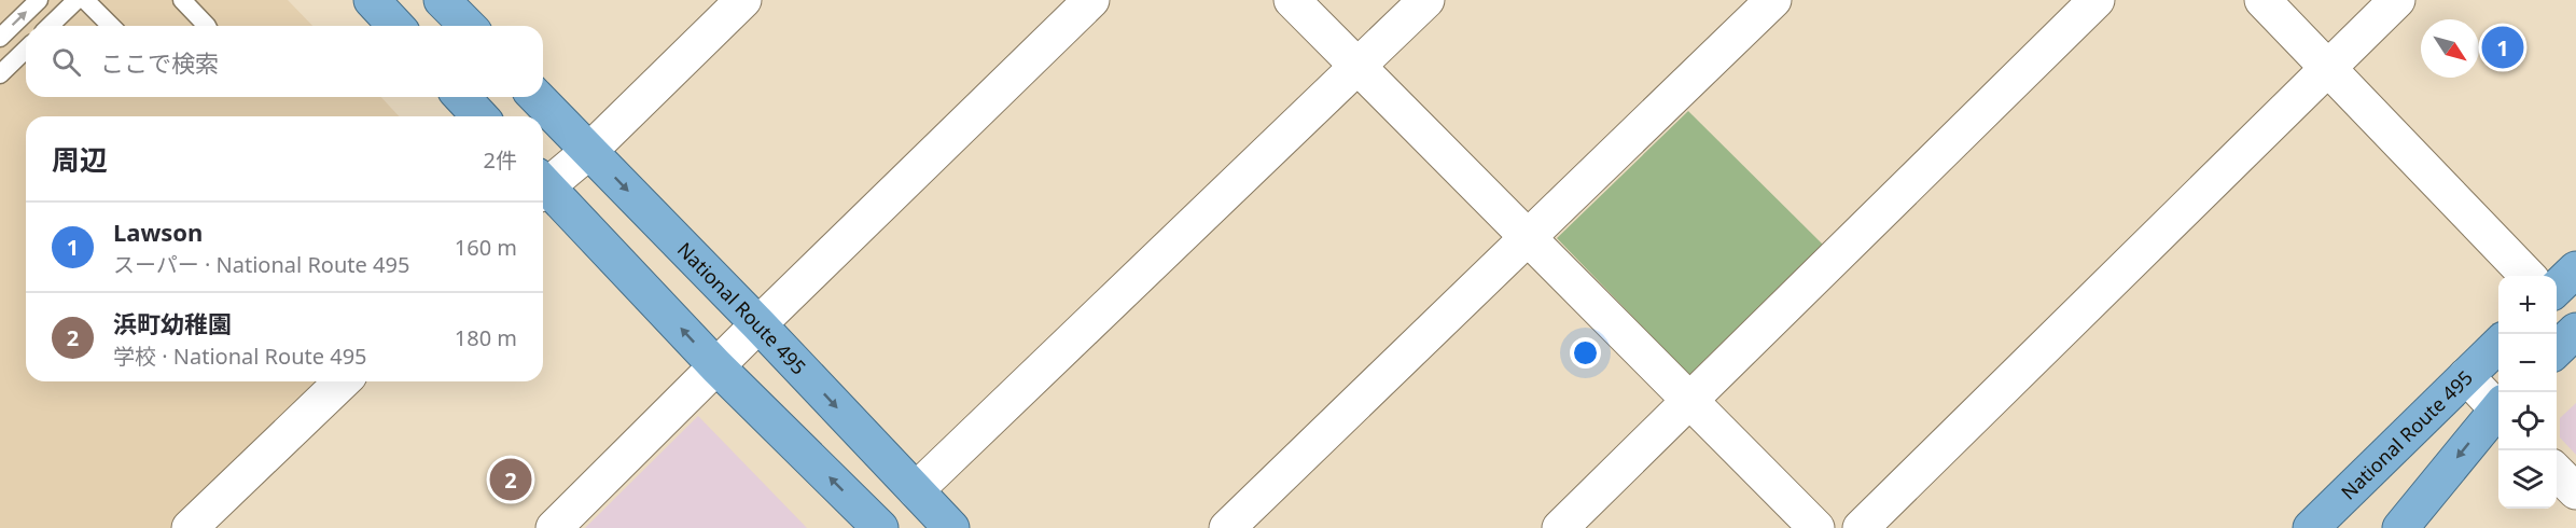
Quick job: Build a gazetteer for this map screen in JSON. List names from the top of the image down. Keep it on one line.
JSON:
{"streets":{"highway":["National Route 495"]},"north":"bottom right","page":{"pins":["1","2"],"search":"ここで検索","heading":["周辺","2件"],"list":[{"mark":"1","name":"Lawson","note":"スーパー · National Route 495","value":"160 m"},{"mark":"2","name":"浜町幼稚園","note":"学校 · National Route 495","value":"180 m"}],"map_buttons":["+","−"]}}
